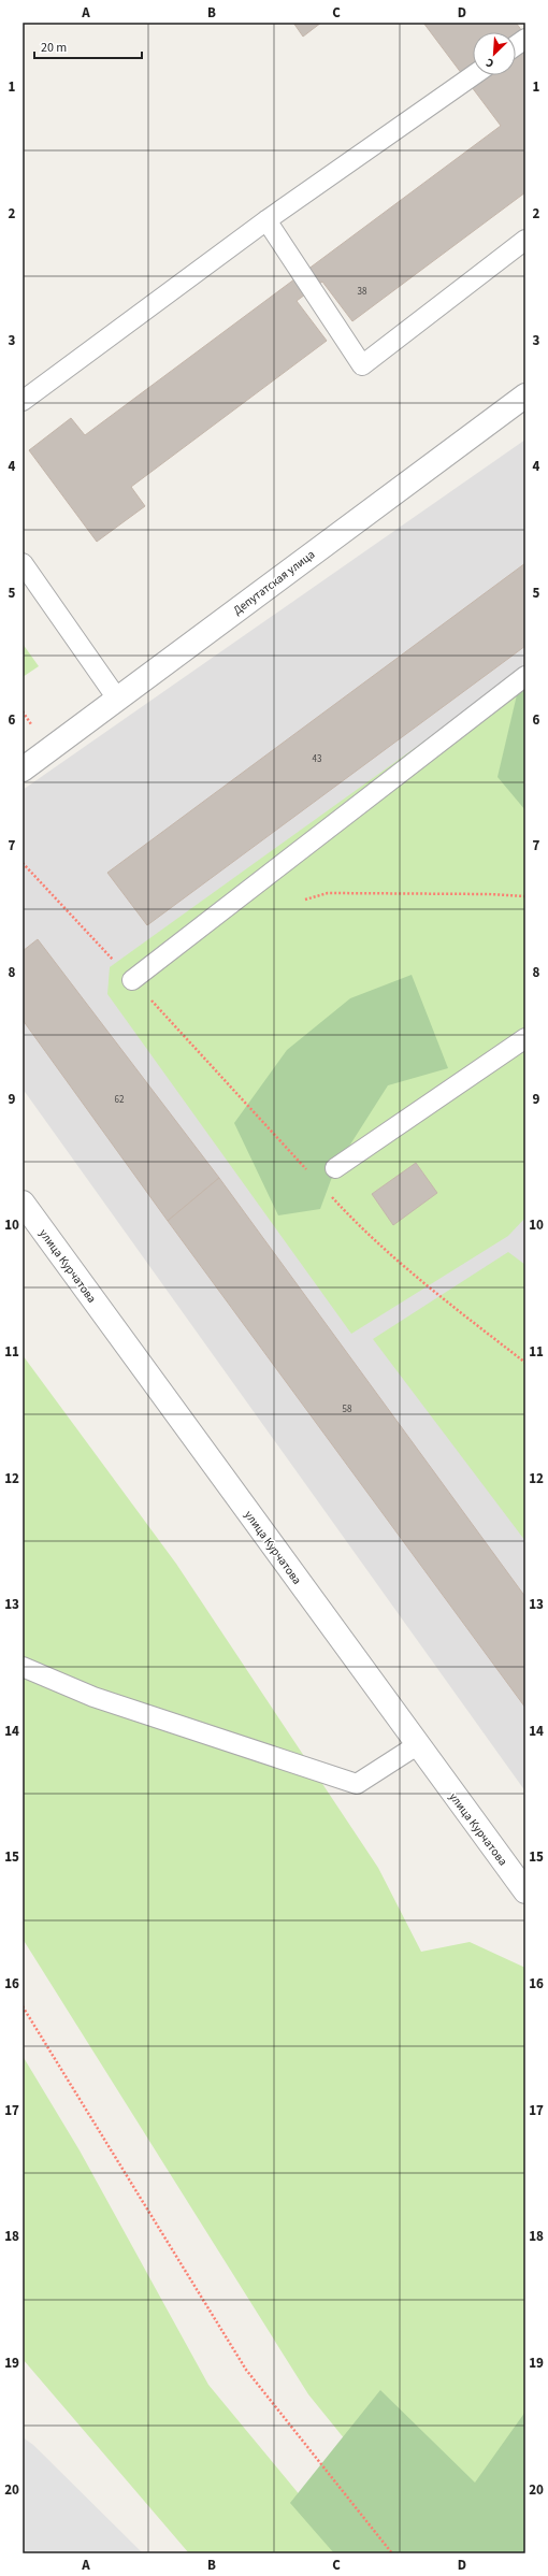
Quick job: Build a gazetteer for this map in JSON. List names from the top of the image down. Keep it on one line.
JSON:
{"streets":{"street":["Депутатская улица","улица Курчатова"]},"house_numbers":["38","43","62","58"],"scale_bar":"20 m","north":"bottom left","grid":{"columns":["A","B","C","D"],"rows":["1","2","3","4","5","6","7","8","9","10","11","12","13","14","15","16","17","18","19","20"]}}
